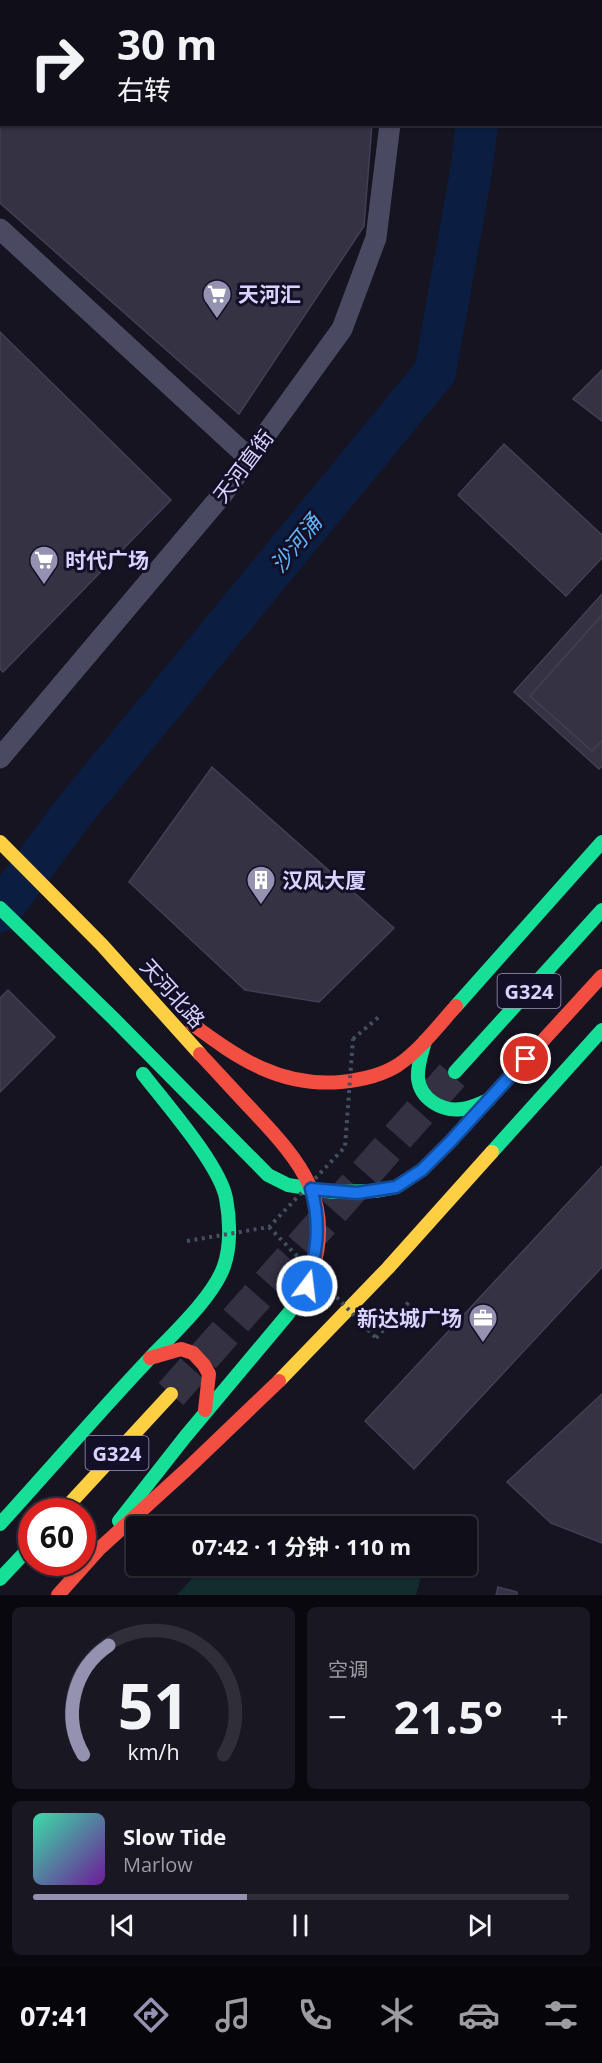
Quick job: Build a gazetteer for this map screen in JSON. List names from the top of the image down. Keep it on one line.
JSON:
{"streets":{"main road":["G324","天河北路"],"street":["天河直街"]},"crossings":[["G324","天河北路"]],"water":["沙河涌"],"places":{"supermarket":["天河汇","时代广场"],"building":["汉风大厦"],"office":["新达城广场"]},"page":{"turn":["30 m","右转"],"limit":"60","trip":"07:42 · 1 分钟 · 110 m","tile":"空调","heat":["−","21.5°","+"],"song":["Slow Tide","Marlow"],"tabs":"07:41","gauge":["51","km/h"]}}
